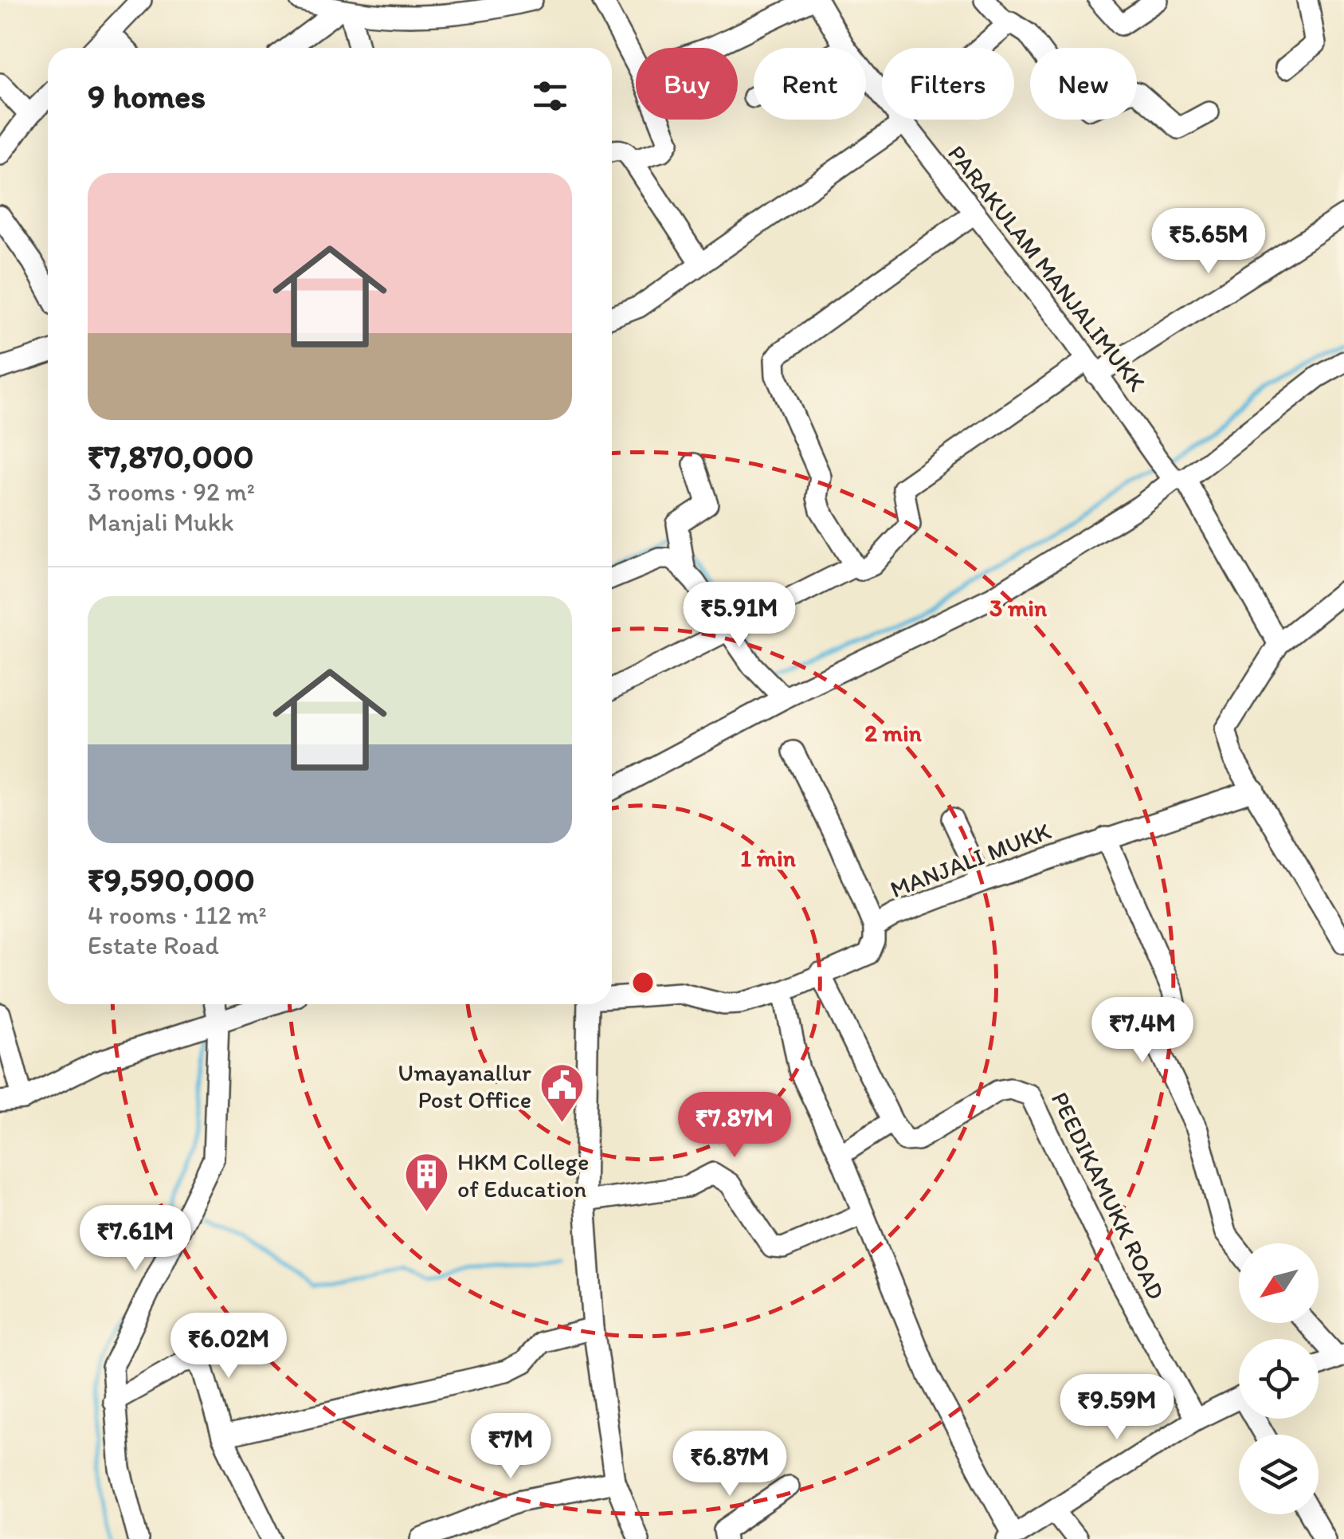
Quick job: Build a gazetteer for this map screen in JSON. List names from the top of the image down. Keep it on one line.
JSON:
{"streets":{"street":["PARAKULAM MANJALIMUKK","MANJALI MUKK","PEEDIKAMUKK ROAD"]},"places":{"public building":["Umayanallur Post Office"],"building":["HKM College of Education"]},"north":"bottom left","page":{"chip":["Buy","Rent","Filters","New"],"heading":"9 homes","list":[{"name":"₹7,870,000","note":"3 rooms · 92 m² · Manjali Mukk"},{"name":"₹9,590,000","note":"4 rooms · 112 m² · Estate Road"}],"price":["₹5.65M","₹5.91M","₹7.4M","₹7.87M","₹7.61M","₹6.02M","₹9.59M","₹7M","₹6.87M"]},"rings":["3 min","2 min","1 min"]}
